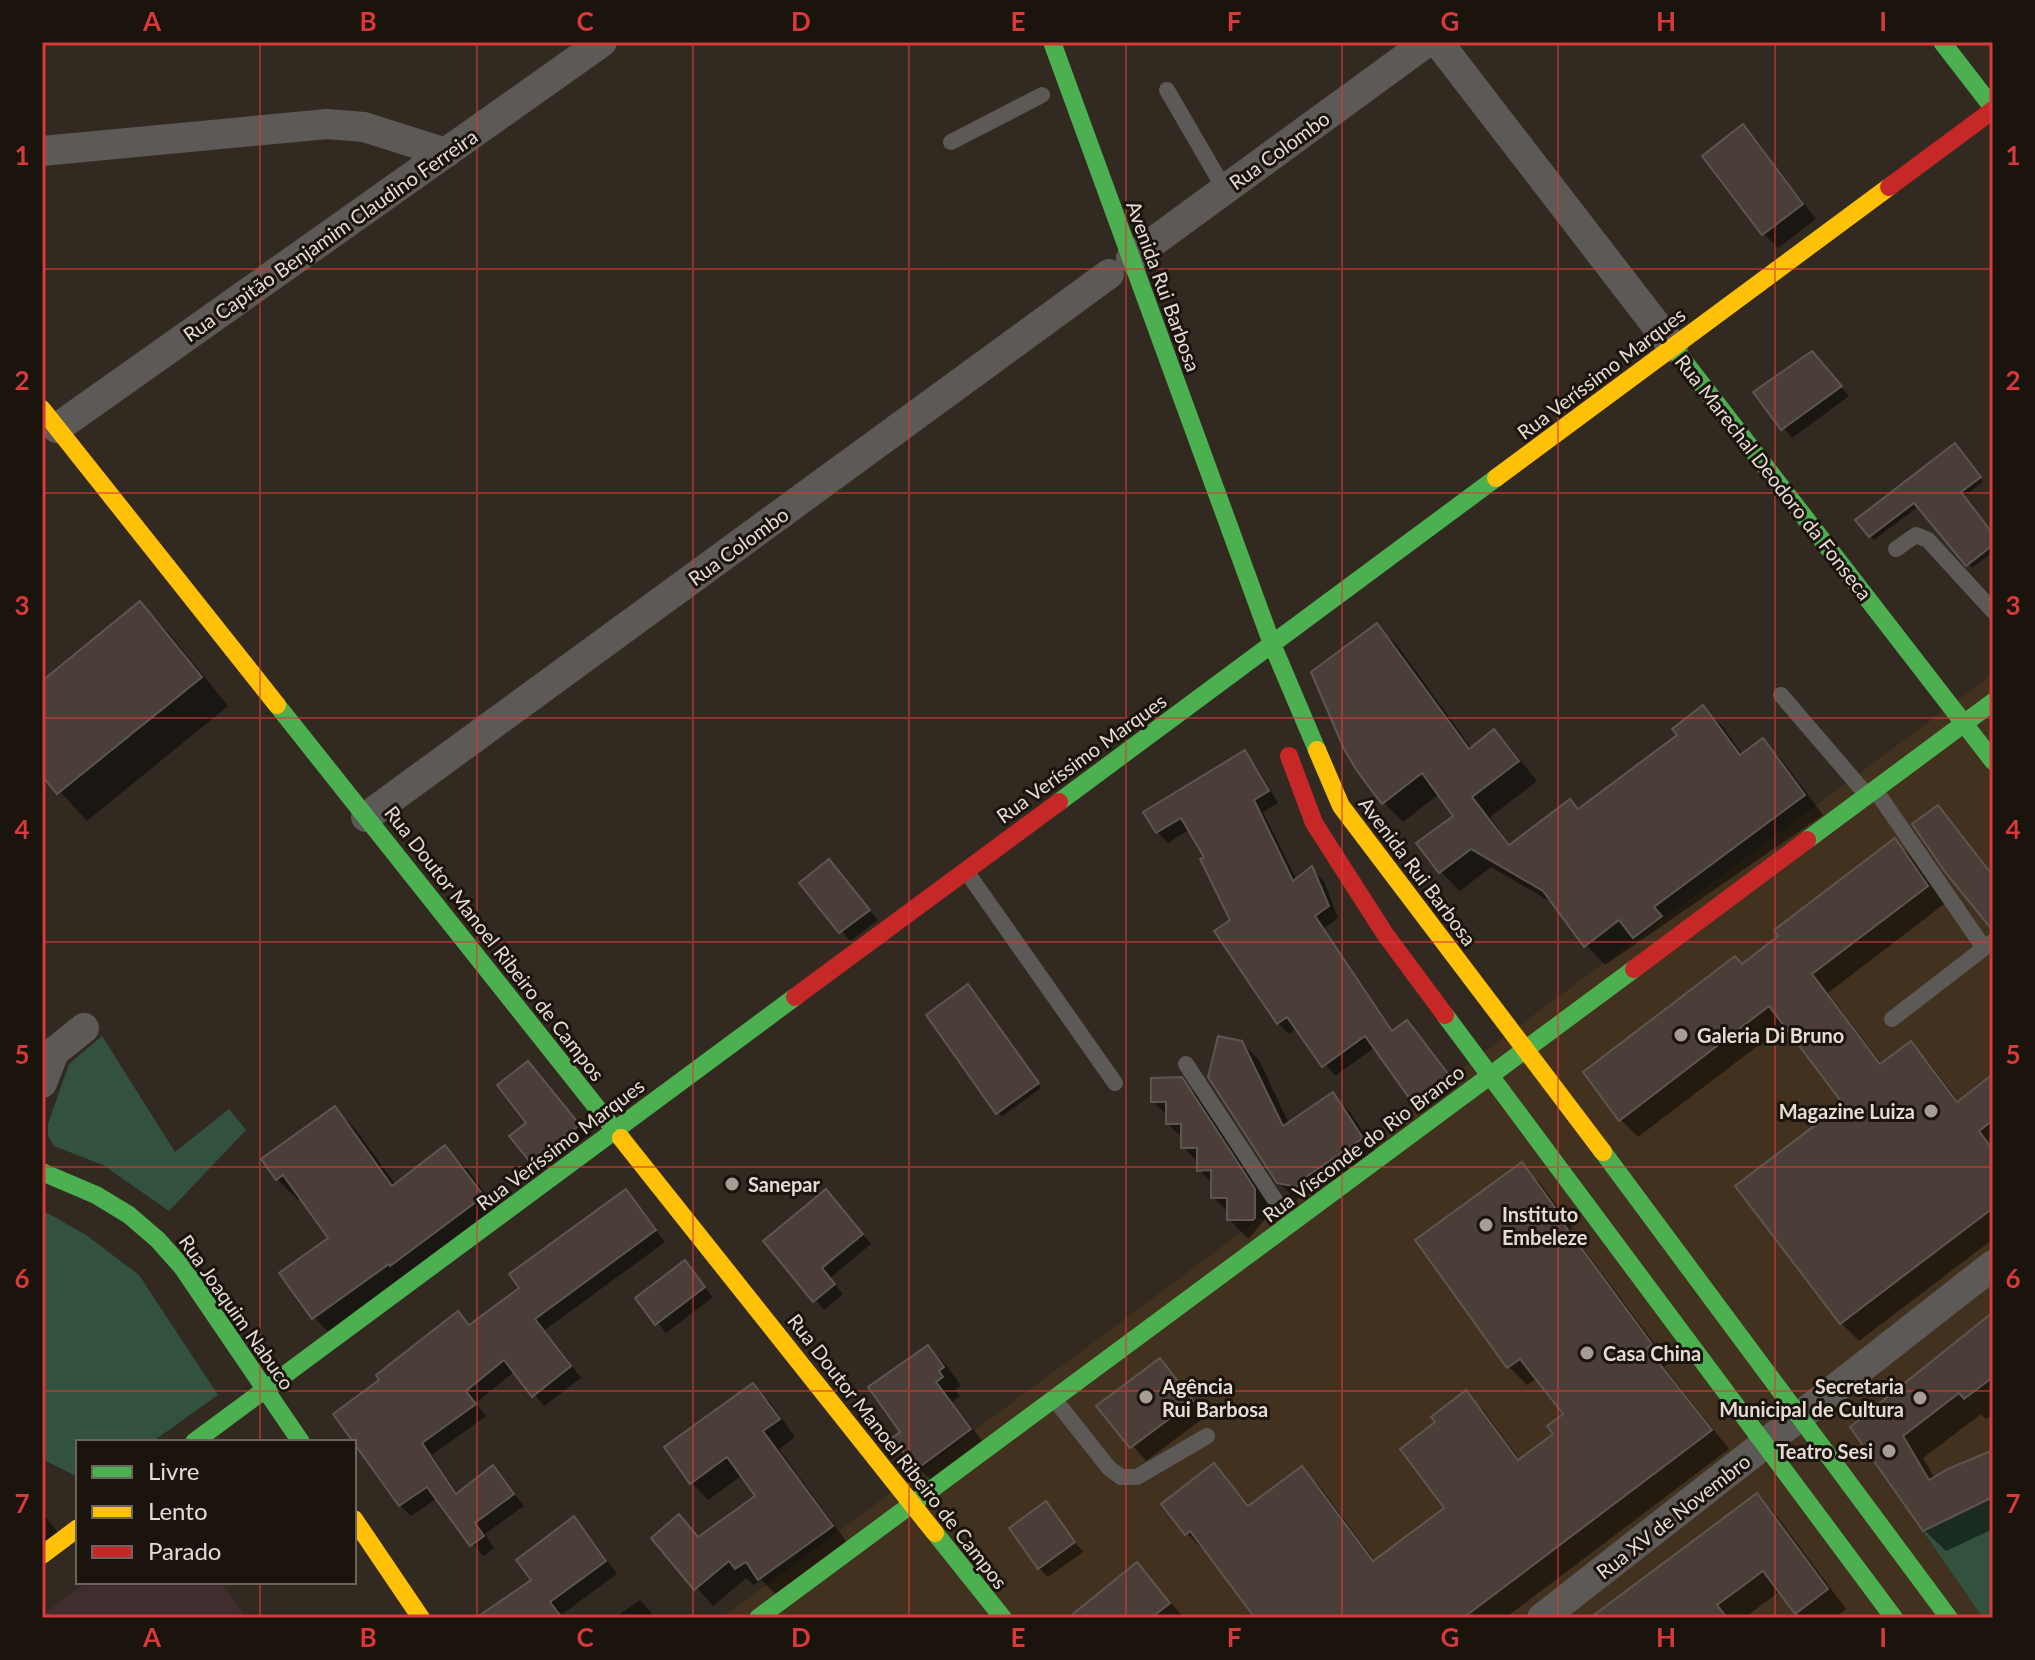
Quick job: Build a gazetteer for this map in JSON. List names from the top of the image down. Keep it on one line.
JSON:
{"streets":{"main road":["Avenida Rui Barbosa","Rua Veríssimo Marques","Rua Marechal Deodoro da Fonseca","Rua Doutor Manoel Ribeiro de Campos","Rua Visconde do Rio Branco","Rua Joaquim Nabuco"],"street":["Rua Colombo","Rua Capitão Benjamim Claudino Ferreira","Rua XV de Novembro"]},"crossings":[["Rua Colombo","Avenida Rui Barbosa"],["Rua Colombo","Rua Doutor Manoel Ribeiro de Campos"],["Rua Capitão Benjamim Claudino Ferreira","Rua Doutor Manoel Ribeiro de Campos"],["Avenida Rui Barbosa","Rua Veríssimo Marques"],["Avenida Rui Barbosa","Rua Visconde do Rio Branco"],["Avenida Rui Barbosa","Rua XV de Novembro"],["Rua Veríssimo Marques","Rua Marechal Deodoro da Fonseca"],["Rua Veríssimo Marques","Rua Doutor Manoel Ribeiro de Campos"],["Rua Veríssimo Marques","Rua Joaquim Nabuco"],["Rua Marechal Deodoro da Fonseca","Rua Visconde do Rio Branco"],["Rua Doutor Manoel Ribeiro de Campos","Rua Visconde do Rio Branco"]],"places":["Galeria Di Bruno","Magazine Luiza","Sanepar","Instituto Embeleze","Casa China","Agência Rui Barbosa","Secretaria Municipal de Cultura","Teatro Sesi"],"legend":["Livre","Lento","Parado"],"grid":{"columns":["A","B","C","D","E","F","G","H","I"],"rows":["1","2","3","4","5","6","7"]}}
